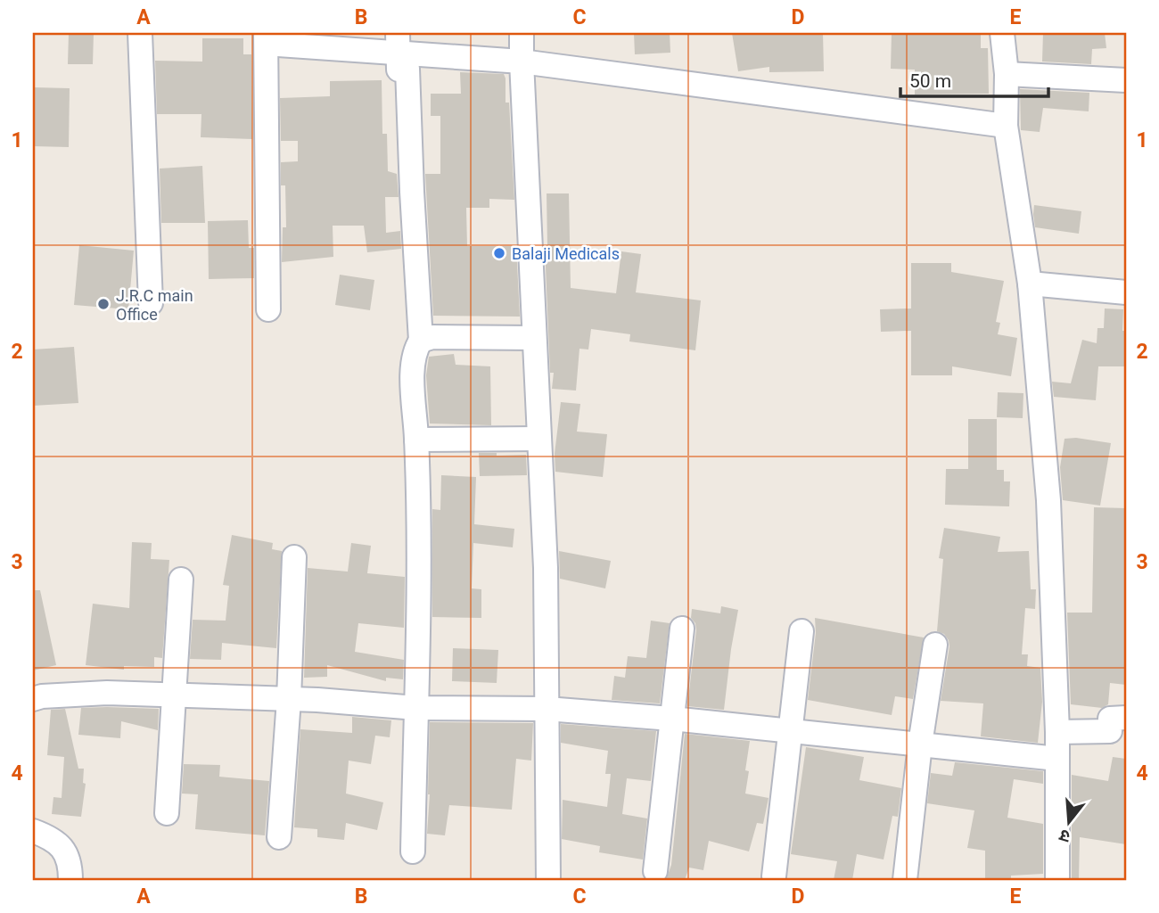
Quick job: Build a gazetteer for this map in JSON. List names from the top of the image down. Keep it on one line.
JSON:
{"places":["Balaji Medicals","J.R.C main Office"],"scale_bar":"50 m","north":"bottom","grid":{"columns":["A","B","C","D","E"],"rows":["1","2","3","4"]}}
